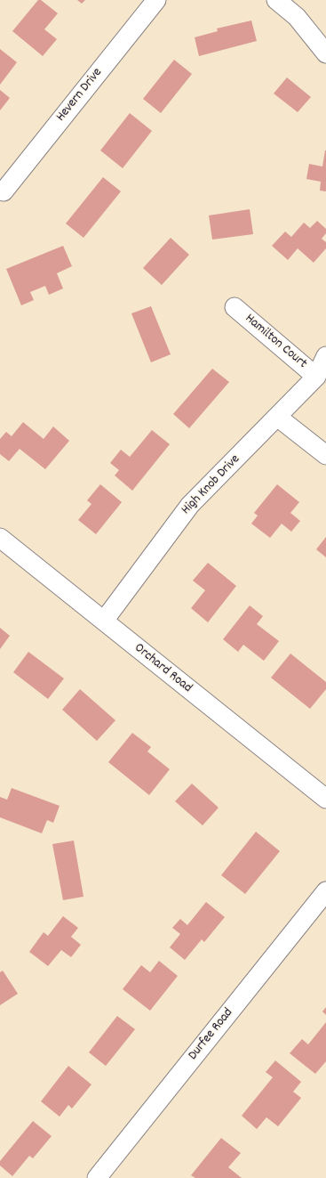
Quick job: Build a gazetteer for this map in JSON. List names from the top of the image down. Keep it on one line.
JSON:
{"streets":{"street":["Hevern Drive","Hamilton Court","High Knob Drive","Orchard Road","Durfee Road"]},"crossings":[["Hamilton Court","High Knob Drive"],["High Knob Drive","Orchard Road"]]}
